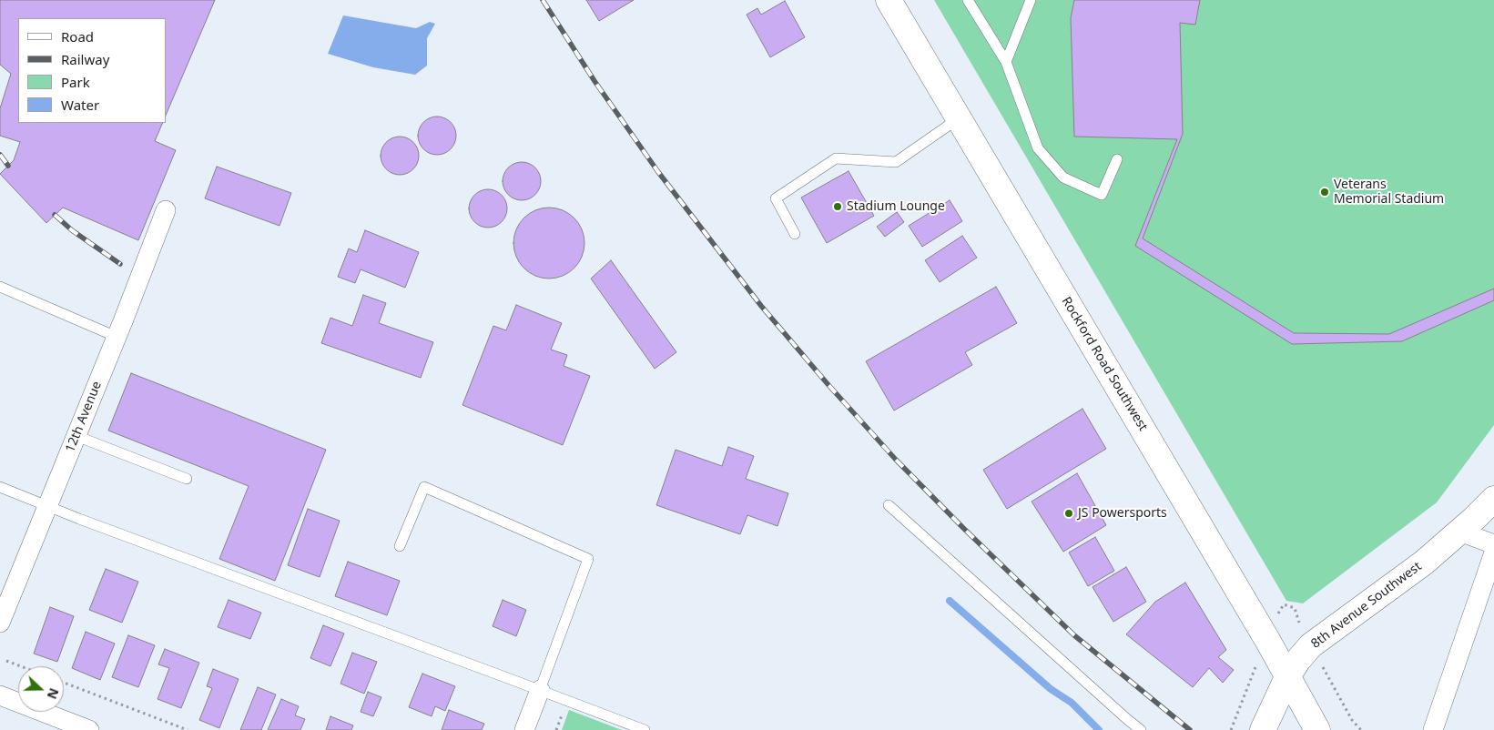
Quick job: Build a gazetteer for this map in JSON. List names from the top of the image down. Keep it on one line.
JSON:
{"streets":{"street":["Rockford Road Southwest","12th Avenue","8th Avenue Southwest"]},"crossings":[["Rockford Road Southwest","8th Avenue Southwest"]],"places":["Veterans Memorial Stadium","Stadium Lounge","JS Powersports"],"legend":["Road","Railway","Park","Water"],"north":"right"}
